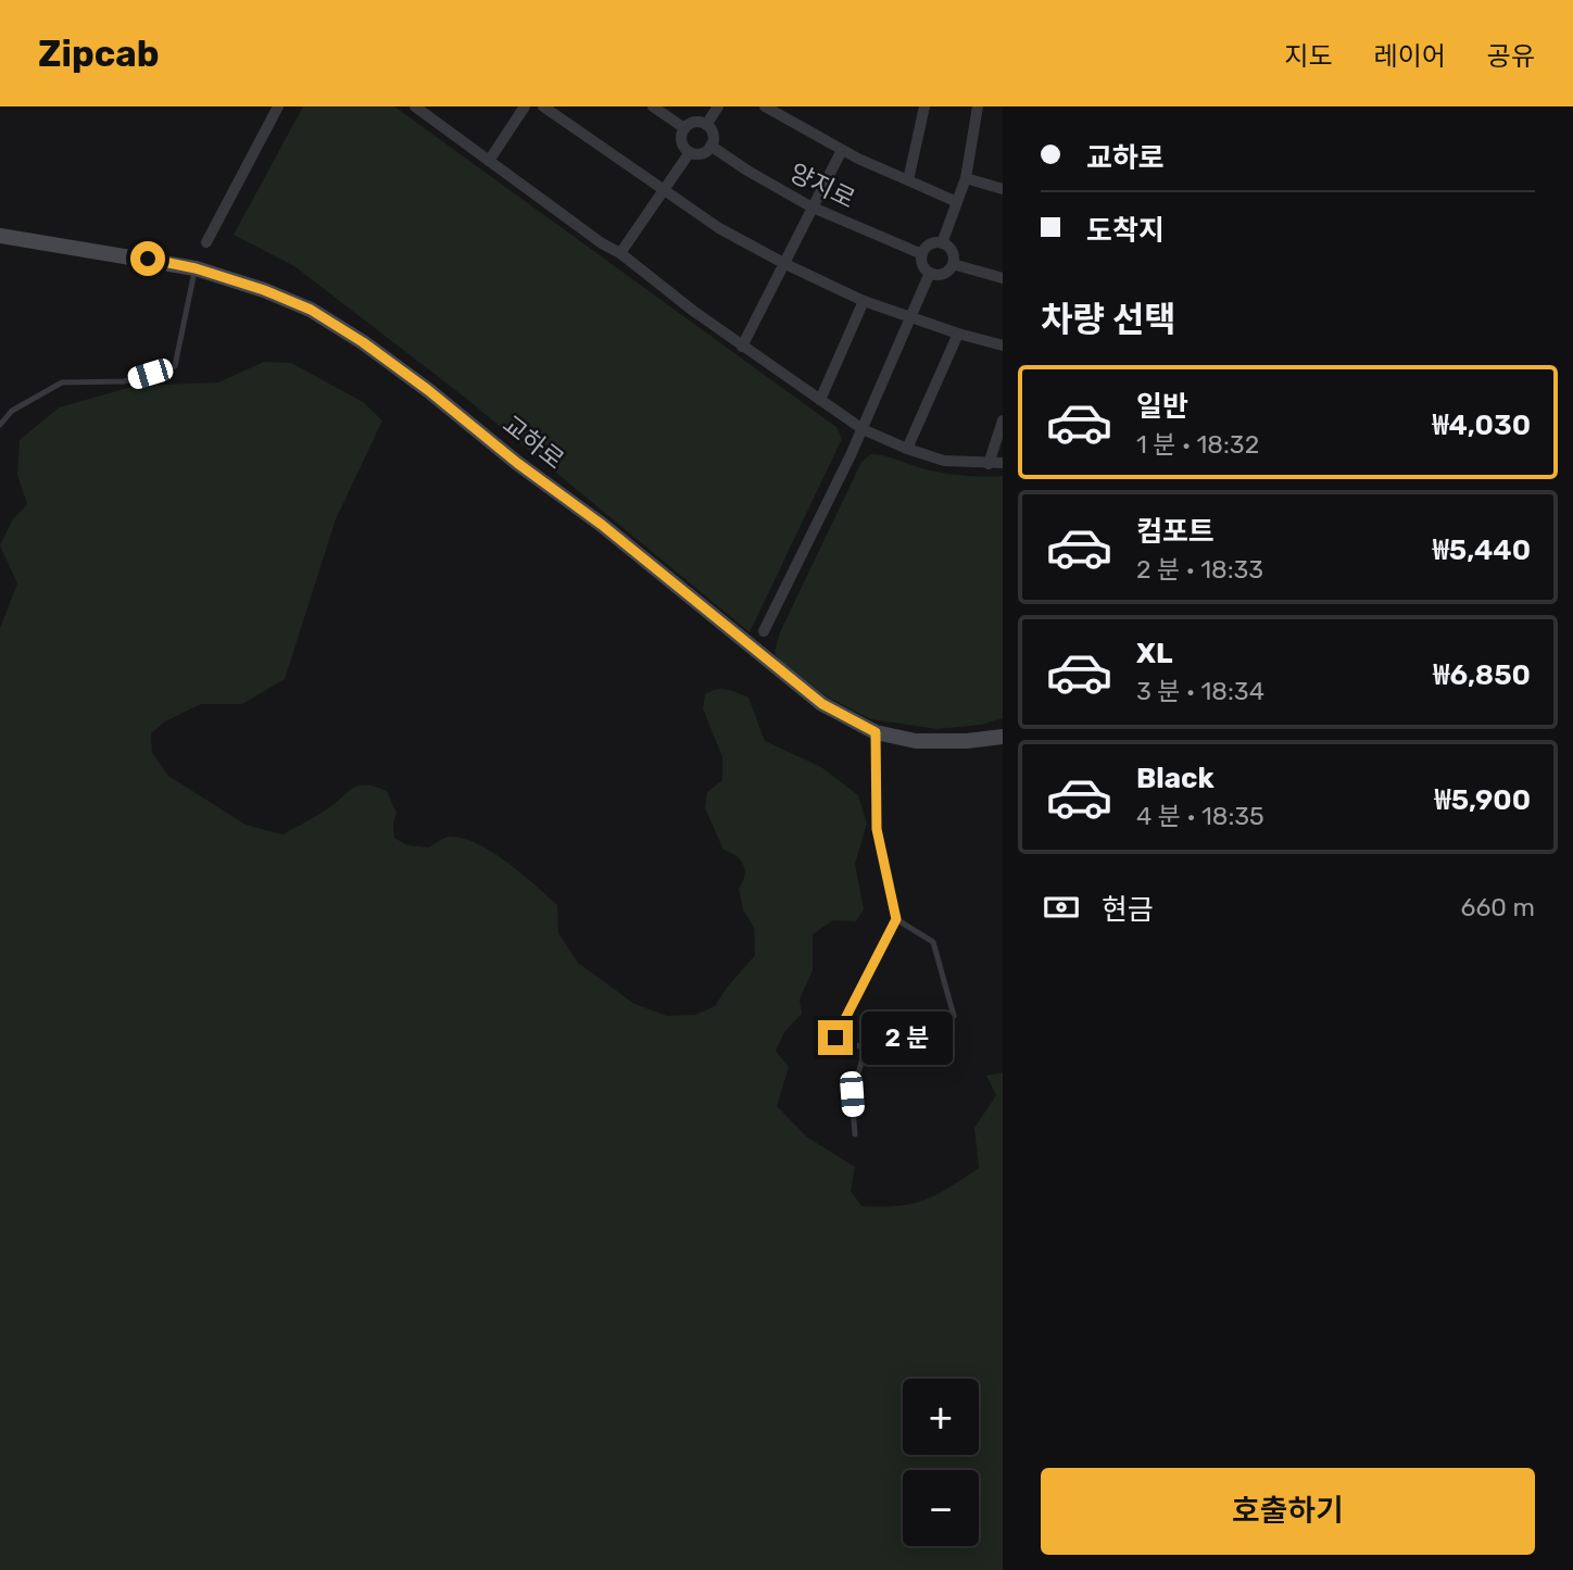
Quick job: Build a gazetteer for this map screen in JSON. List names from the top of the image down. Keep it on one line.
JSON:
{"streets":{"street":["양지로","교하로"]},"page":{"header":"Zipcab","nav":["지도","레이어","공유"],"banner":["교하로","도착지"],"heading":"차량 선택","list":[{"name":"일반","note":"1 분 · 18:32","value":"₩4,030"},{"name":"컴포트","note":"2 분 · 18:33","value":"₩5,440"},{"name":"XL","note":"3 분 · 18:34","value":"₩6,850"},{"name":"Black","note":"4 분 · 18:35","value":"₩5,900"}],"pay":["현금","660 m"],"bubble":"2 분","map_buttons":["+","−"],"buttons":"호출하기"}}
